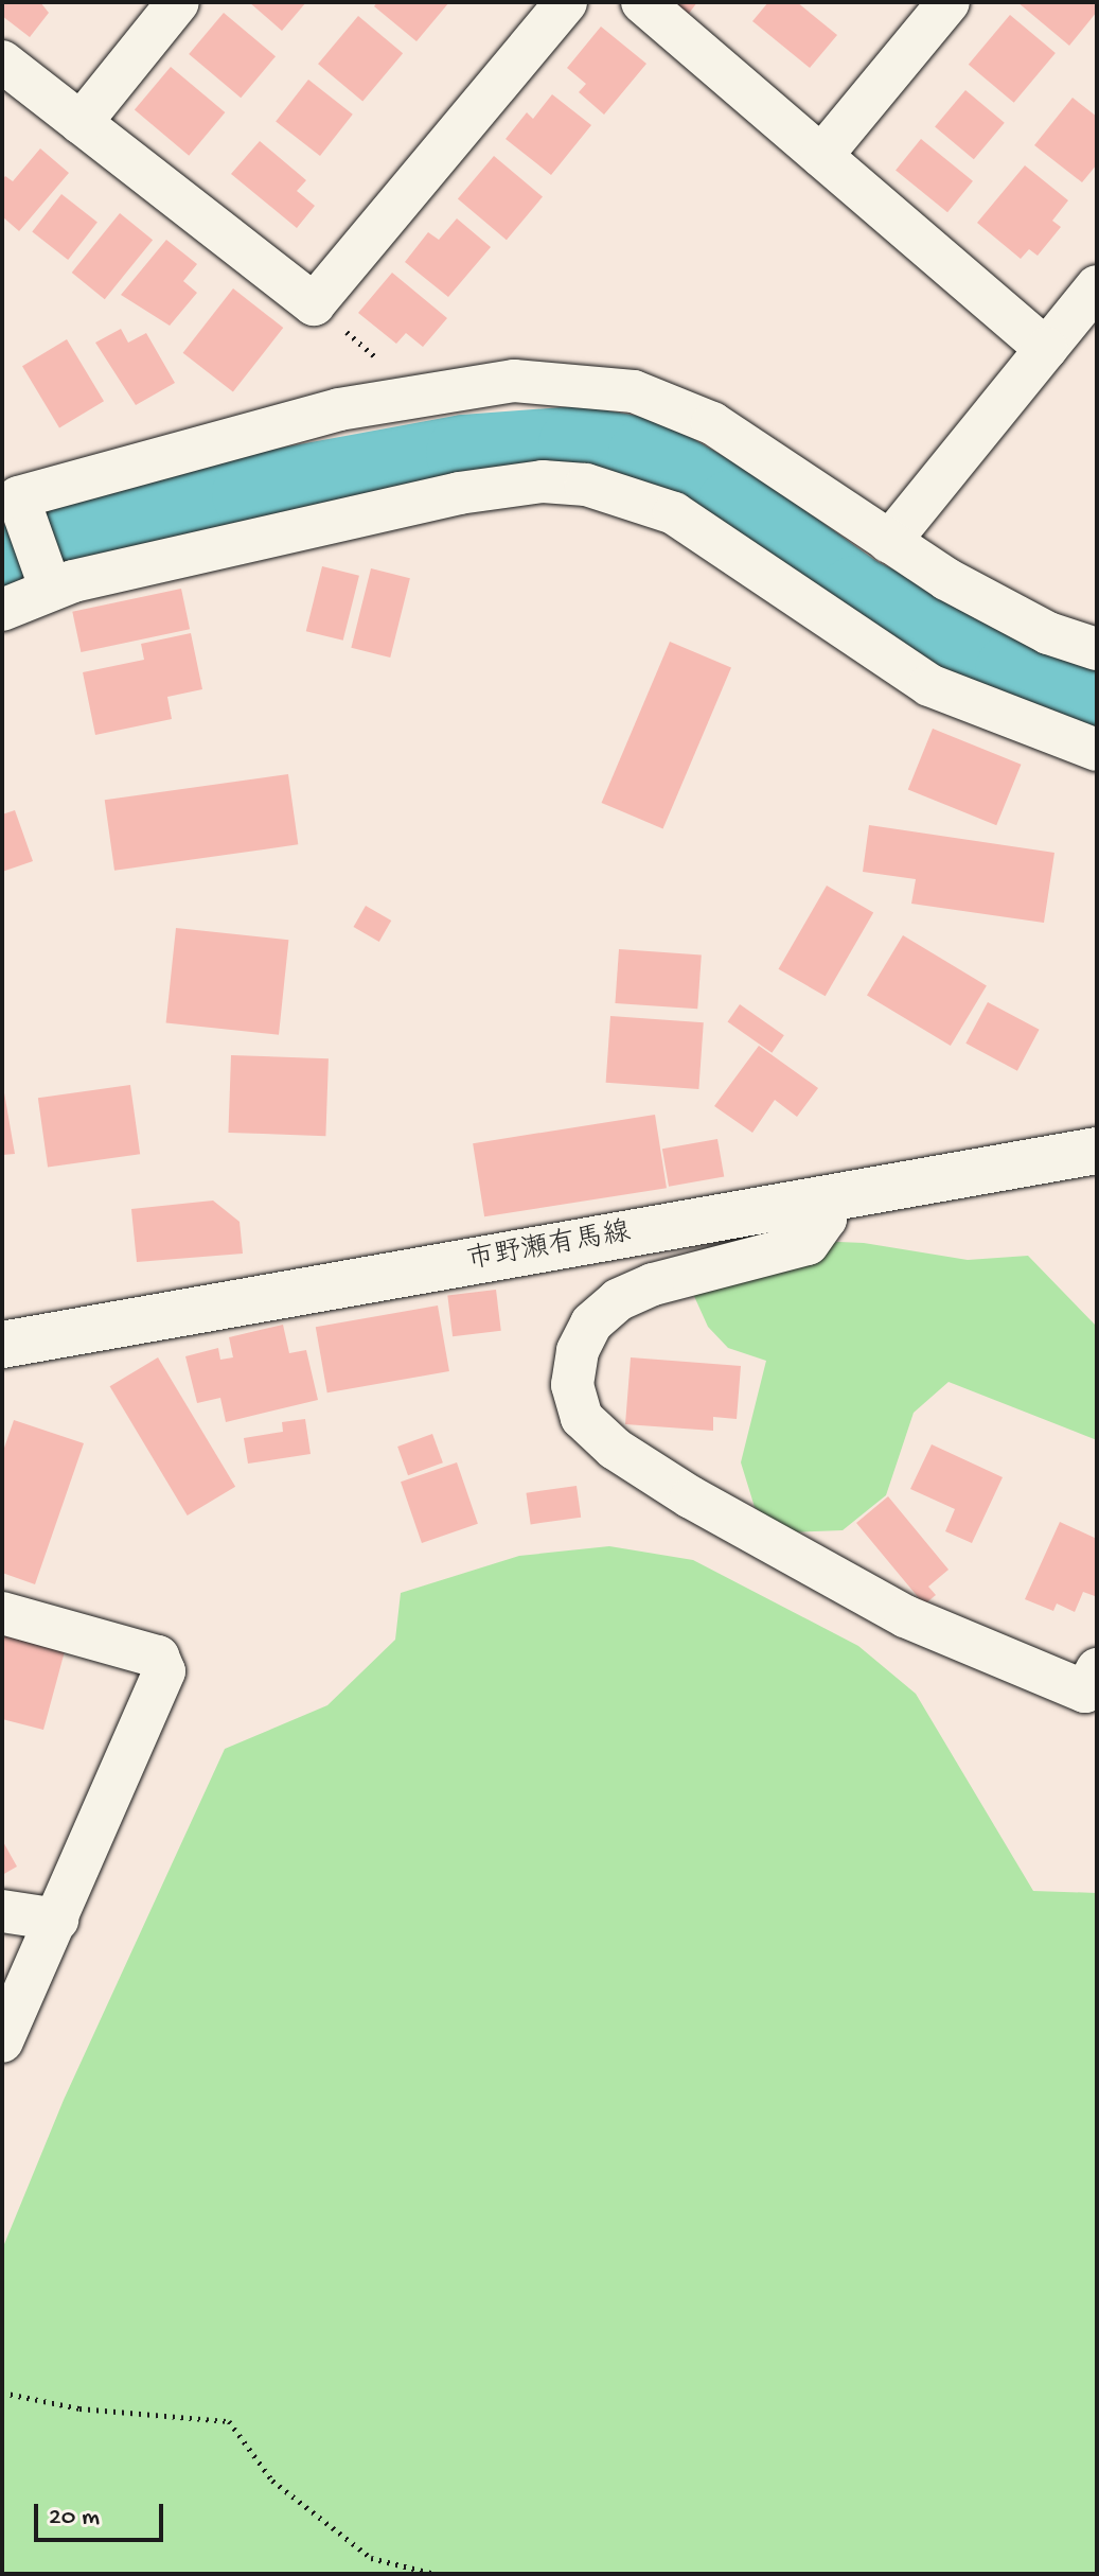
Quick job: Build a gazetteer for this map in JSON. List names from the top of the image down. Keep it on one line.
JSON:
{"streets":{"main road":["市野瀬有馬線"]},"scale_bar":"20 m"}
